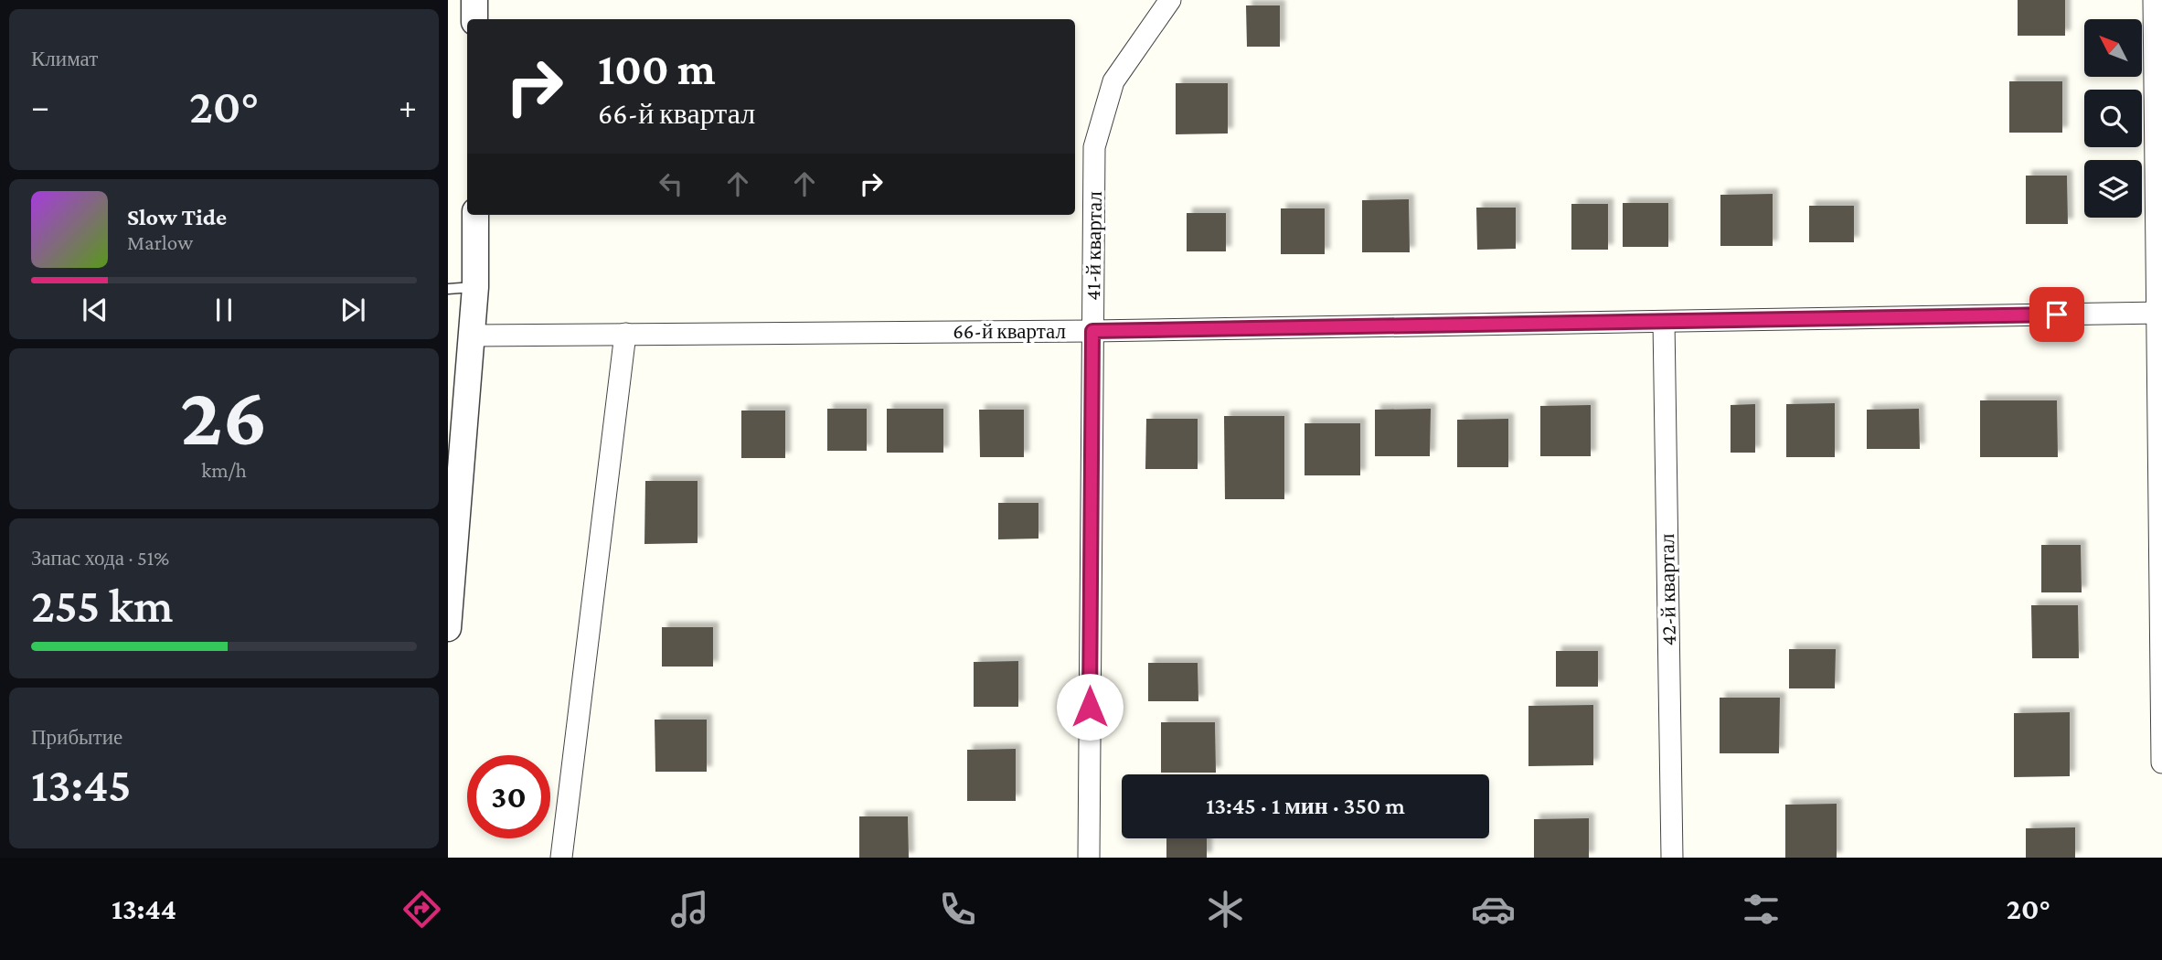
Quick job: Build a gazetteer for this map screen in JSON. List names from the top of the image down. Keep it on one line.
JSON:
{"streets":{"street":["41-й квартал","66-й квартал","42-й квартал"]},"crossings":[["41-й квартал","66-й квартал"],["66-й квартал","42-й квартал"]],"north":"top left","page":{"tile":["Климат",["26","km/h"],["Запас хода · 51%","255 km"],["Прибытие","13:45"]],"turn":["100 m","66-й квартал"],"heat":["−","20°","+"],"song":["Slow Tide","Marlow"],"limit":"30","trip":"13:45 · 1 мин · 350 m","tabs":["13:44","20°"]}}
